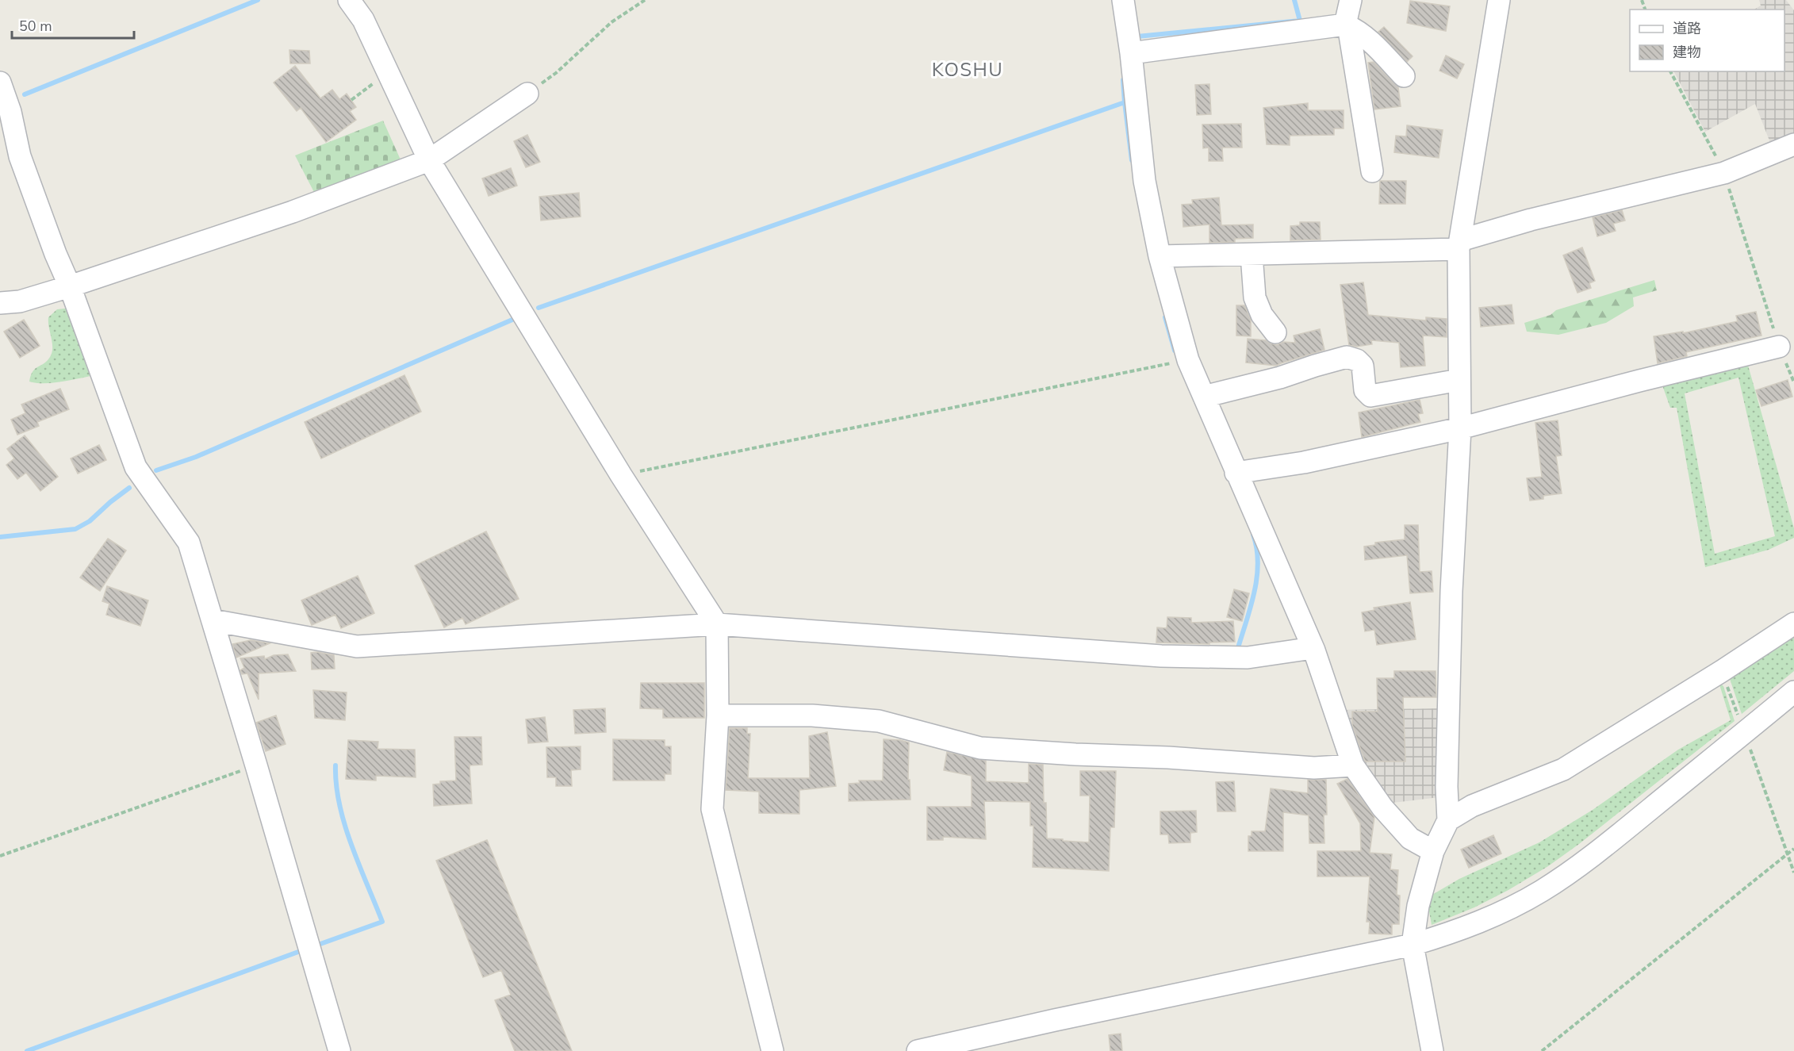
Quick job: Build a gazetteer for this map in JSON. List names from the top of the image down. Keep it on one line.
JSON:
{"districts":["KOSHU"],"legend":["道路","建物"],"scale_bar":"50 m"}
